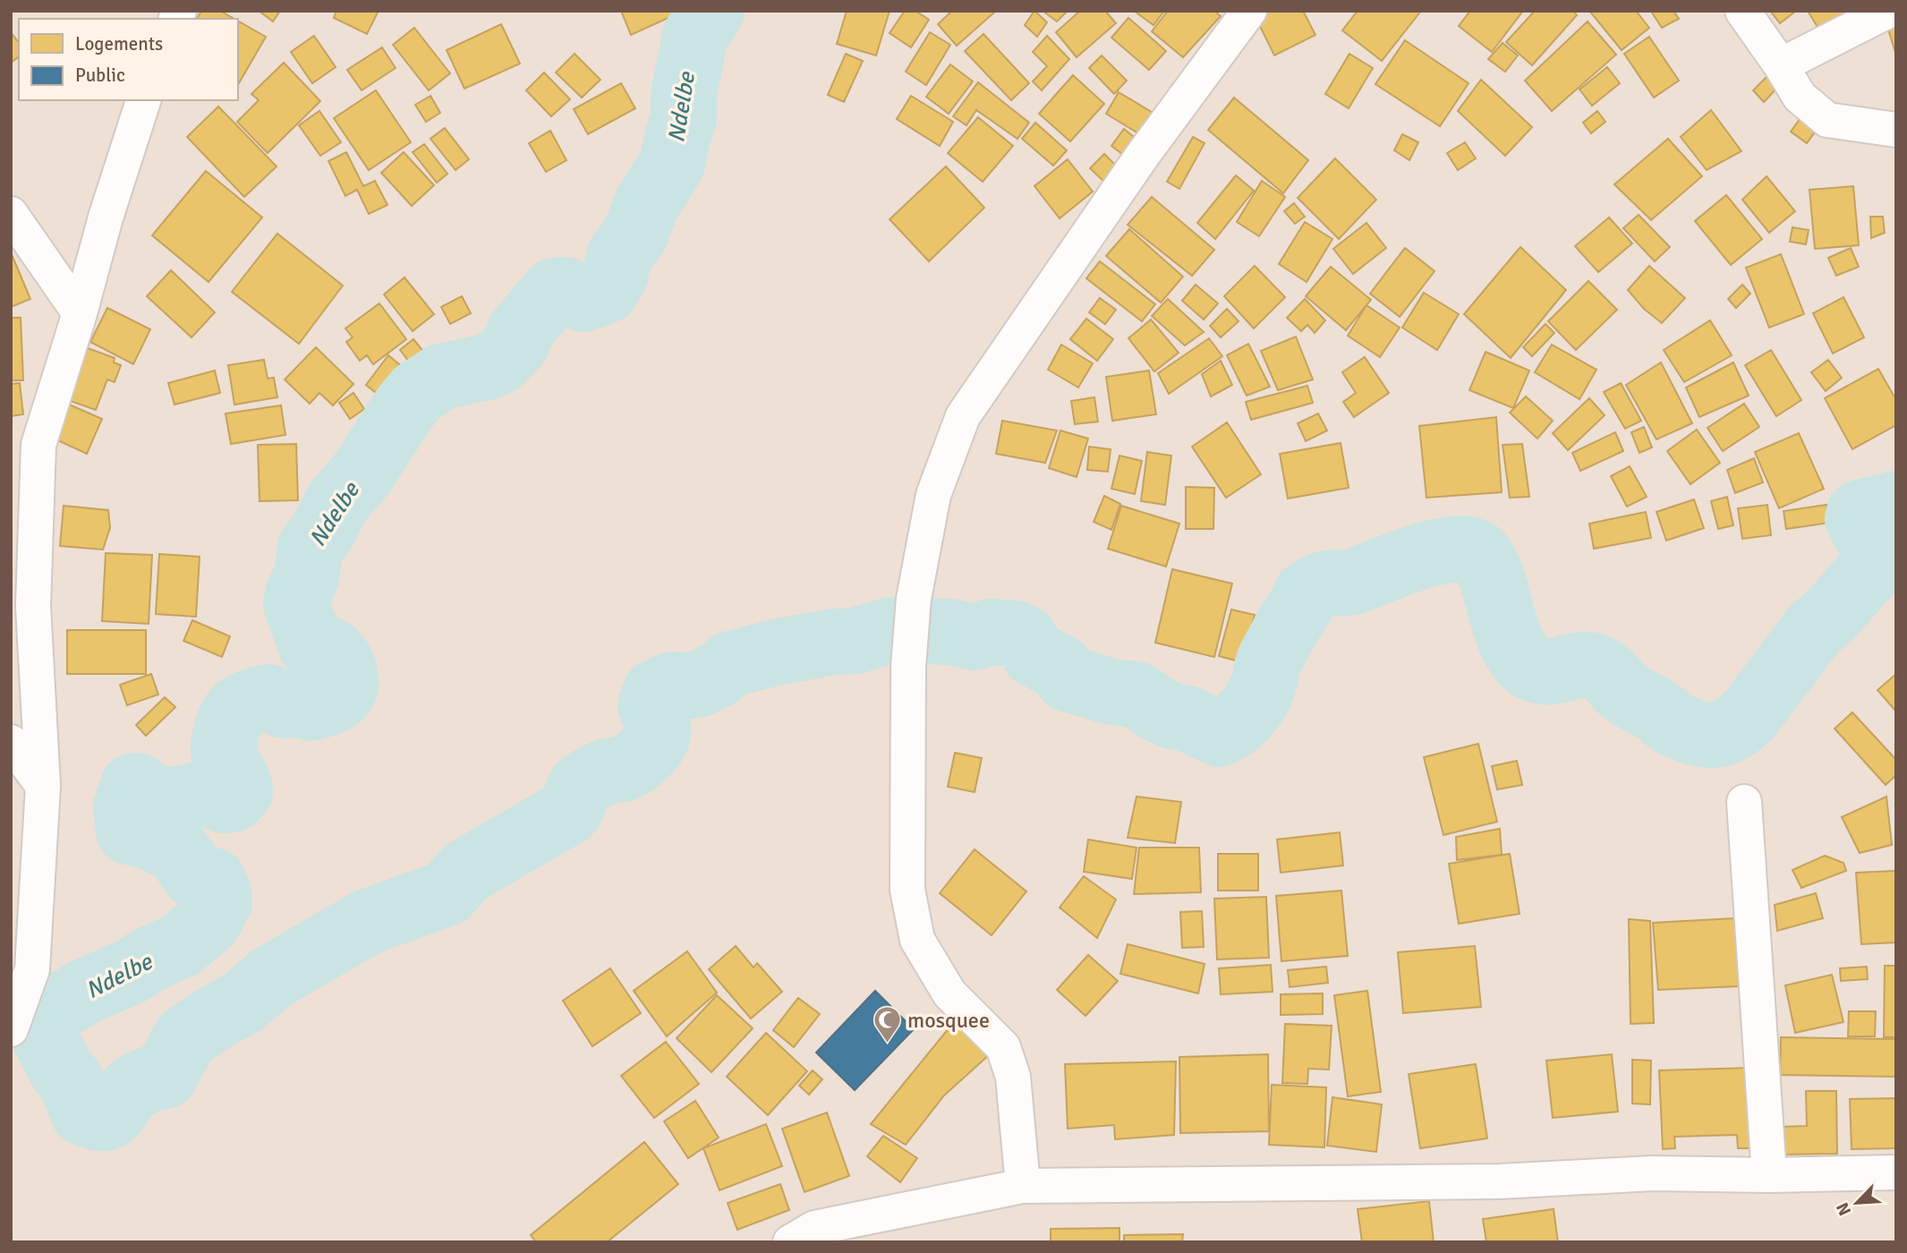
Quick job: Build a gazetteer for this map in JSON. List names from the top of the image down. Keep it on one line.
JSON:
{"water":["Ndelbe"],"places":{"mosque":["mosquee"]},"legend":["Logements","Public"],"north":"bottom left"}
